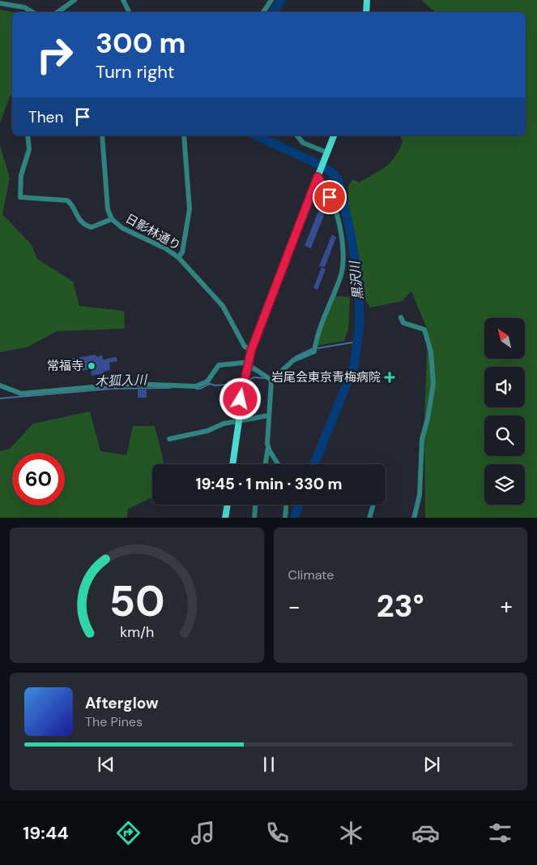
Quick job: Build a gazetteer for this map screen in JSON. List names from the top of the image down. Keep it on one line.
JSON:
{"streets":{"street":["日影林通り"]},"water":["黒沢川","木狐入川"],"places":{"other":["常福寺"],"health":["岩尾会東京青梅病院"]},"north":"top left","page":{"turn":["300 m","Turn right"],"then":"Then","limit":"60","trip":"19:45 · 1 min · 330 m","tile":"Climate","heat":["−","23°","+"],"song":["Afterglow","The Pines"],"tabs":"19:44","gauge":["50","km/h"]}}
